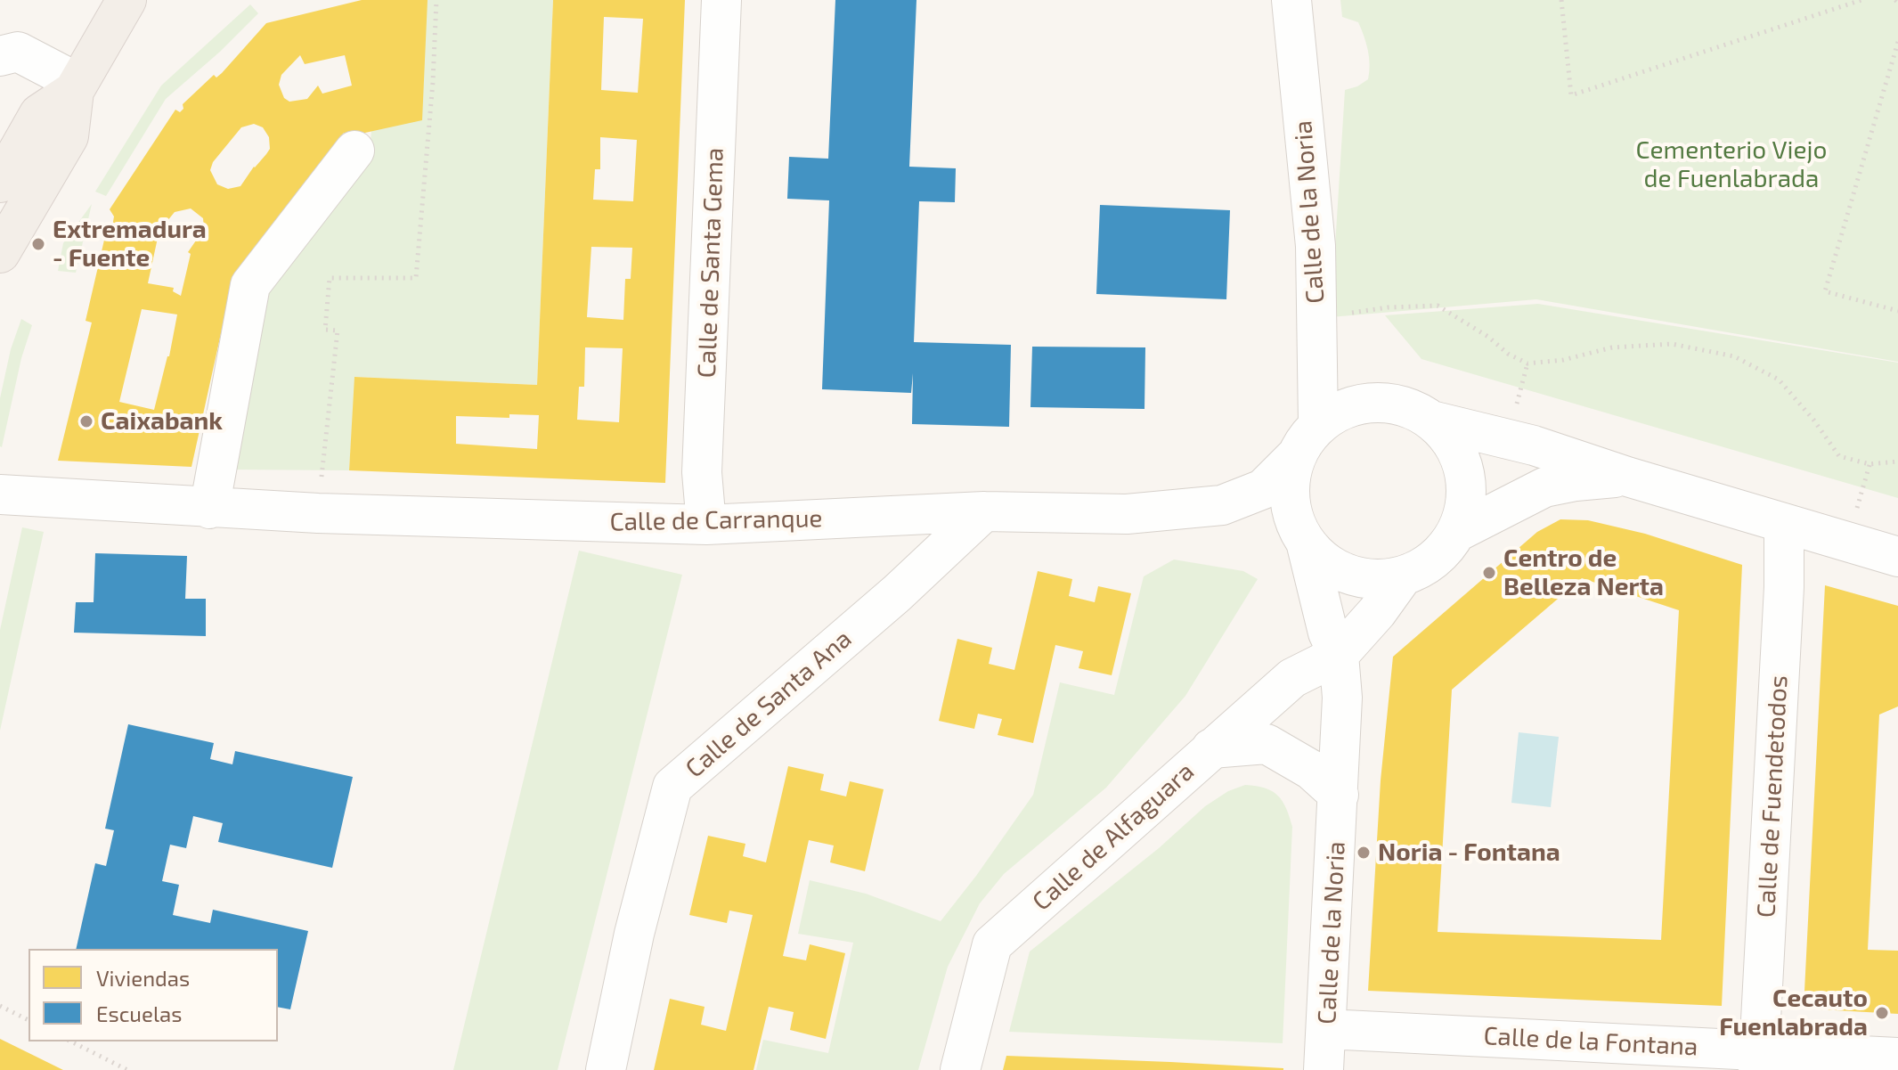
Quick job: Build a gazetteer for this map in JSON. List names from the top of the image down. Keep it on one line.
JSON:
{"streets":{"street":["Calle de la Noria","Calle de Santa Gema","Calle de Carranque","Calle de Santa Ana","Calle de Fuendetodos","Calle de Alfaguara","Calle de la Fontana"]},"crossings":[["Calle de la Noria","Calle de Carranque"],["Calle de la Noria","Calle de Alfaguara"],["Calle de la Noria","Calle de la Fontana"],["Calle de Santa Gema","Calle de Carranque"],["Calle de Carranque","Calle de Santa Ana"],["Calle de Fuendetodos","Calle de la Fontana"]],"parks":["Cementerio Viejo de Fuenlabrada"],"places":["Extremadura - Fuente","Caixabank","Centro de Belleza Nerta","Noria - Fontana","Cecauto Fuenlabrada"],"legend":["Viviendas","Escuelas"]}
